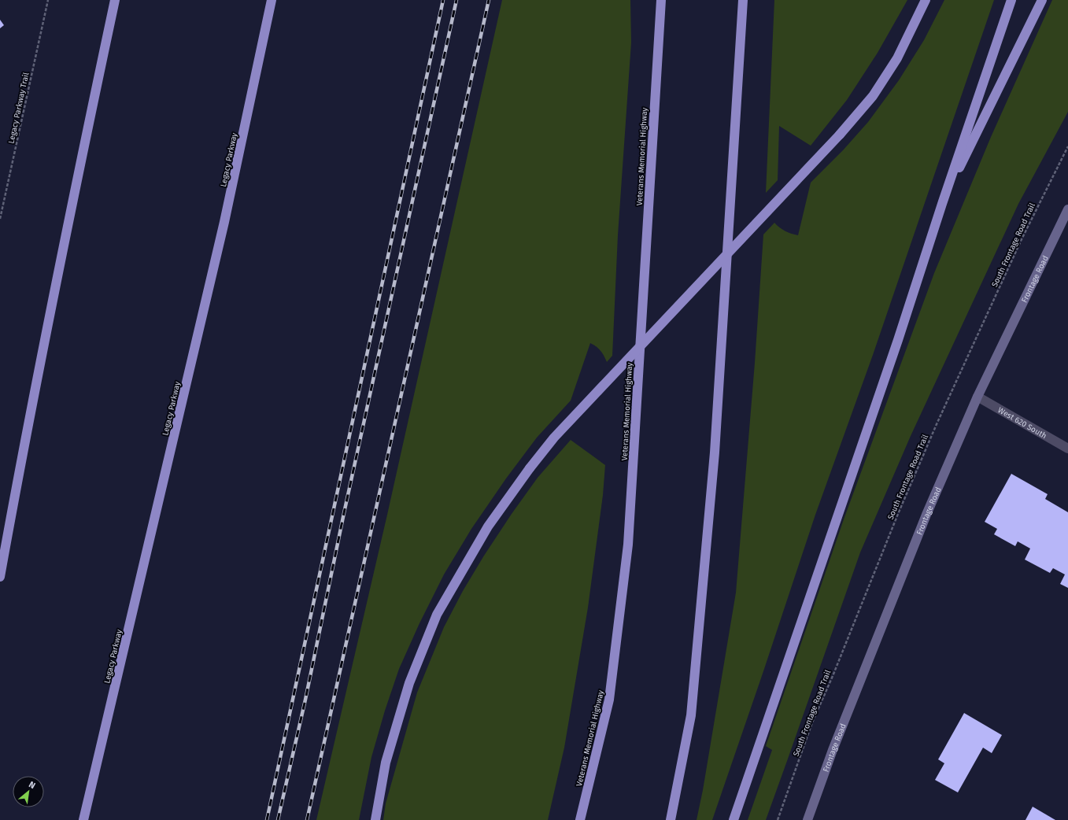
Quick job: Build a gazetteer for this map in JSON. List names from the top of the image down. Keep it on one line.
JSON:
{"streets":{"highway":["Veterans Memorial Highway","Legacy Parkway"],"street":["Frontage Road","West 620 South"],"path":["Legacy Parkway Trail","South Frontage Road Trail"]},"crossings":[["Frontage Road","West 620 South"]],"north":"top right"}
